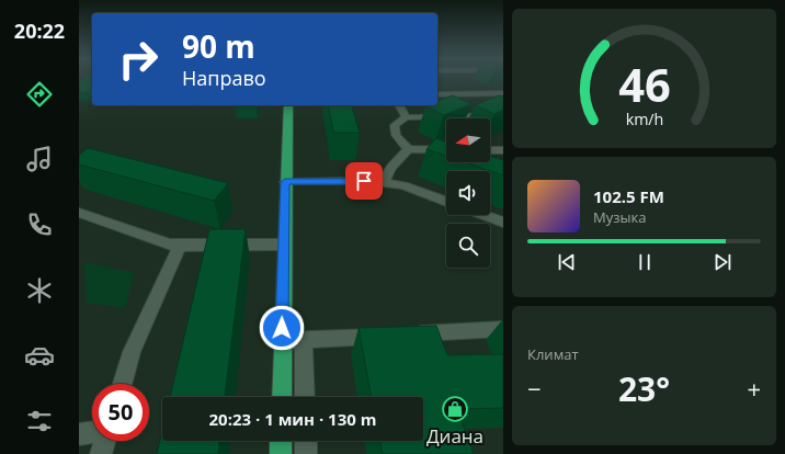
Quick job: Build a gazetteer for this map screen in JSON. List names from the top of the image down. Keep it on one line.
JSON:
{"places":{"shop":["Диана"]},"north":"left","page":{"tabs":"20:22","turn":["90 m","Направо"],"song":["102.5 FM","Музыка"],"tile":"Климат","heat":["−","23°","+"],"limit":"50","trip":"20:23 · 1 мин · 130 m","gauge":["46","km/h"]}}
